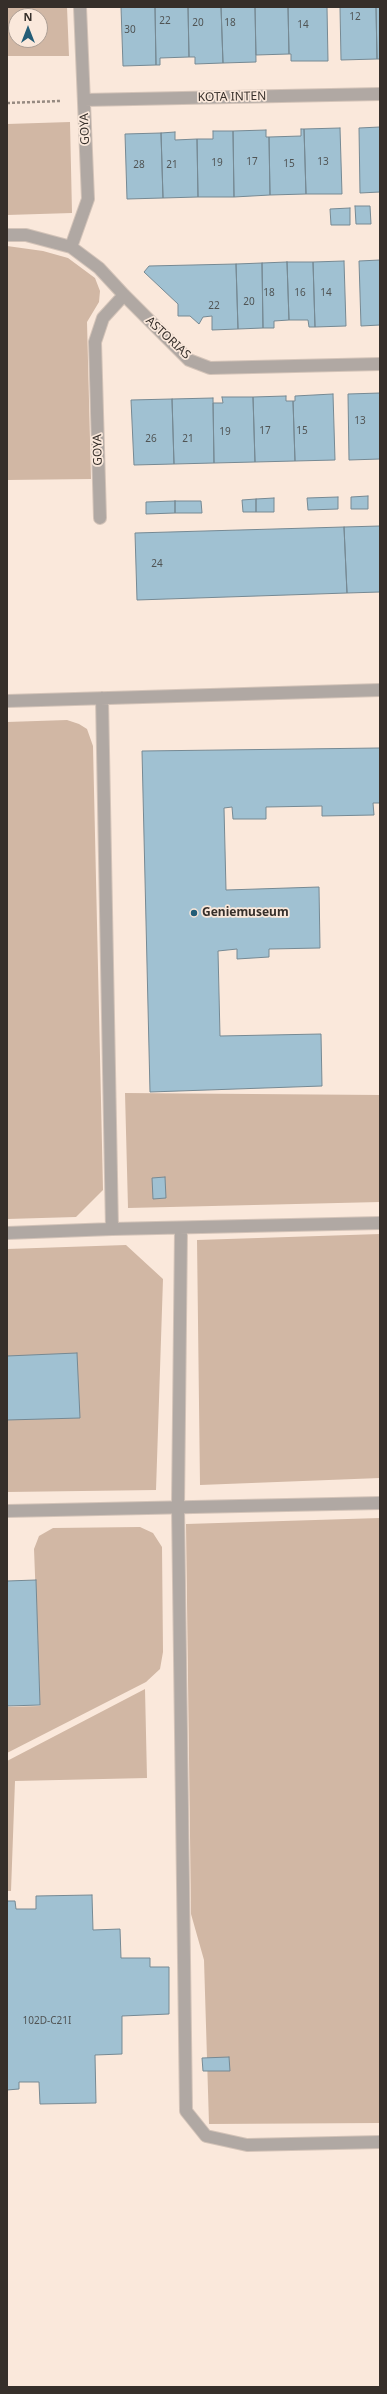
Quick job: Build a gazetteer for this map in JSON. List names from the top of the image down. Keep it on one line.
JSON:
{"streets":{"street":["KOTA INTEN","GOYA","ASTORIAS"]},"crossings":[["KOTA INTEN","GOYA"],["GOYA","ASTORIAS"]],"places":["Geniemuseum"],"house_numbers":["12","22","20","18","14","30","17","13","19","15","28","21","18","16","14","20","22","13","17","15","19","26","21","24","102D-C21I"],"north":"top"}
